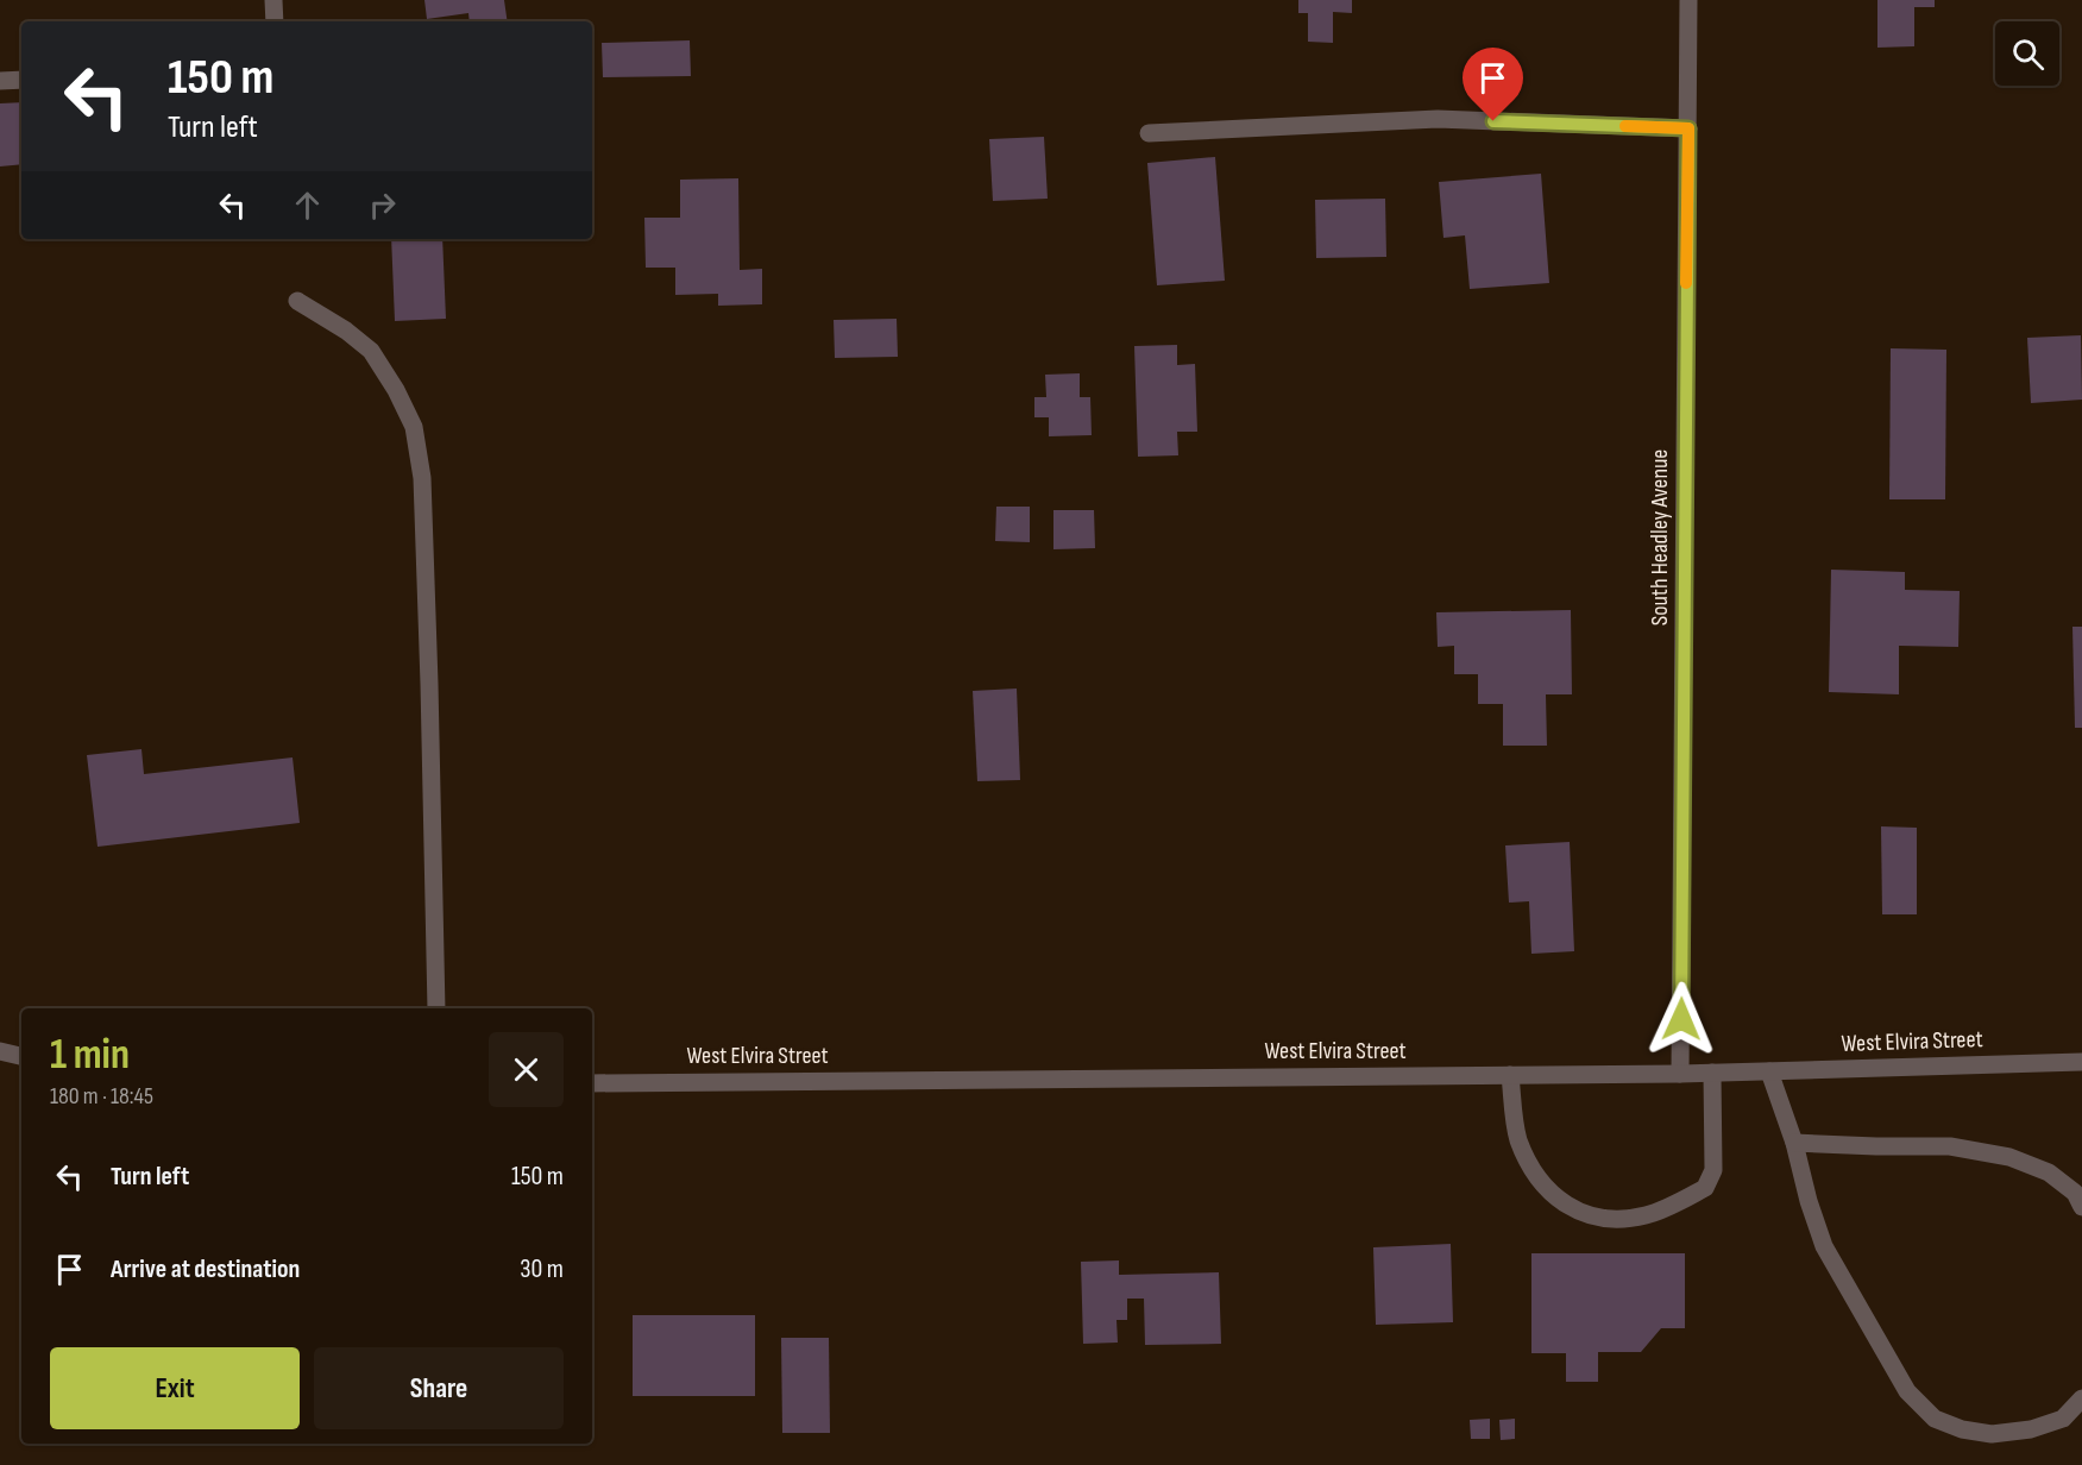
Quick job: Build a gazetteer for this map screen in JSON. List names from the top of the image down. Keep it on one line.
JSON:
{"streets":{"street":["South Headley Avenue","West Elvira Street"]},"crossings":[["South Headley Avenue","West Elvira Street"]],"page":{"turn":["150 m","Turn left"],"heading":["1 min","180 m · 18:45"],"list":[{"name":"Turn left","value":"150 m"},{"name":"Arrive at destination","value":"30 m"}],"buttons":["Exit","Share"]}}
